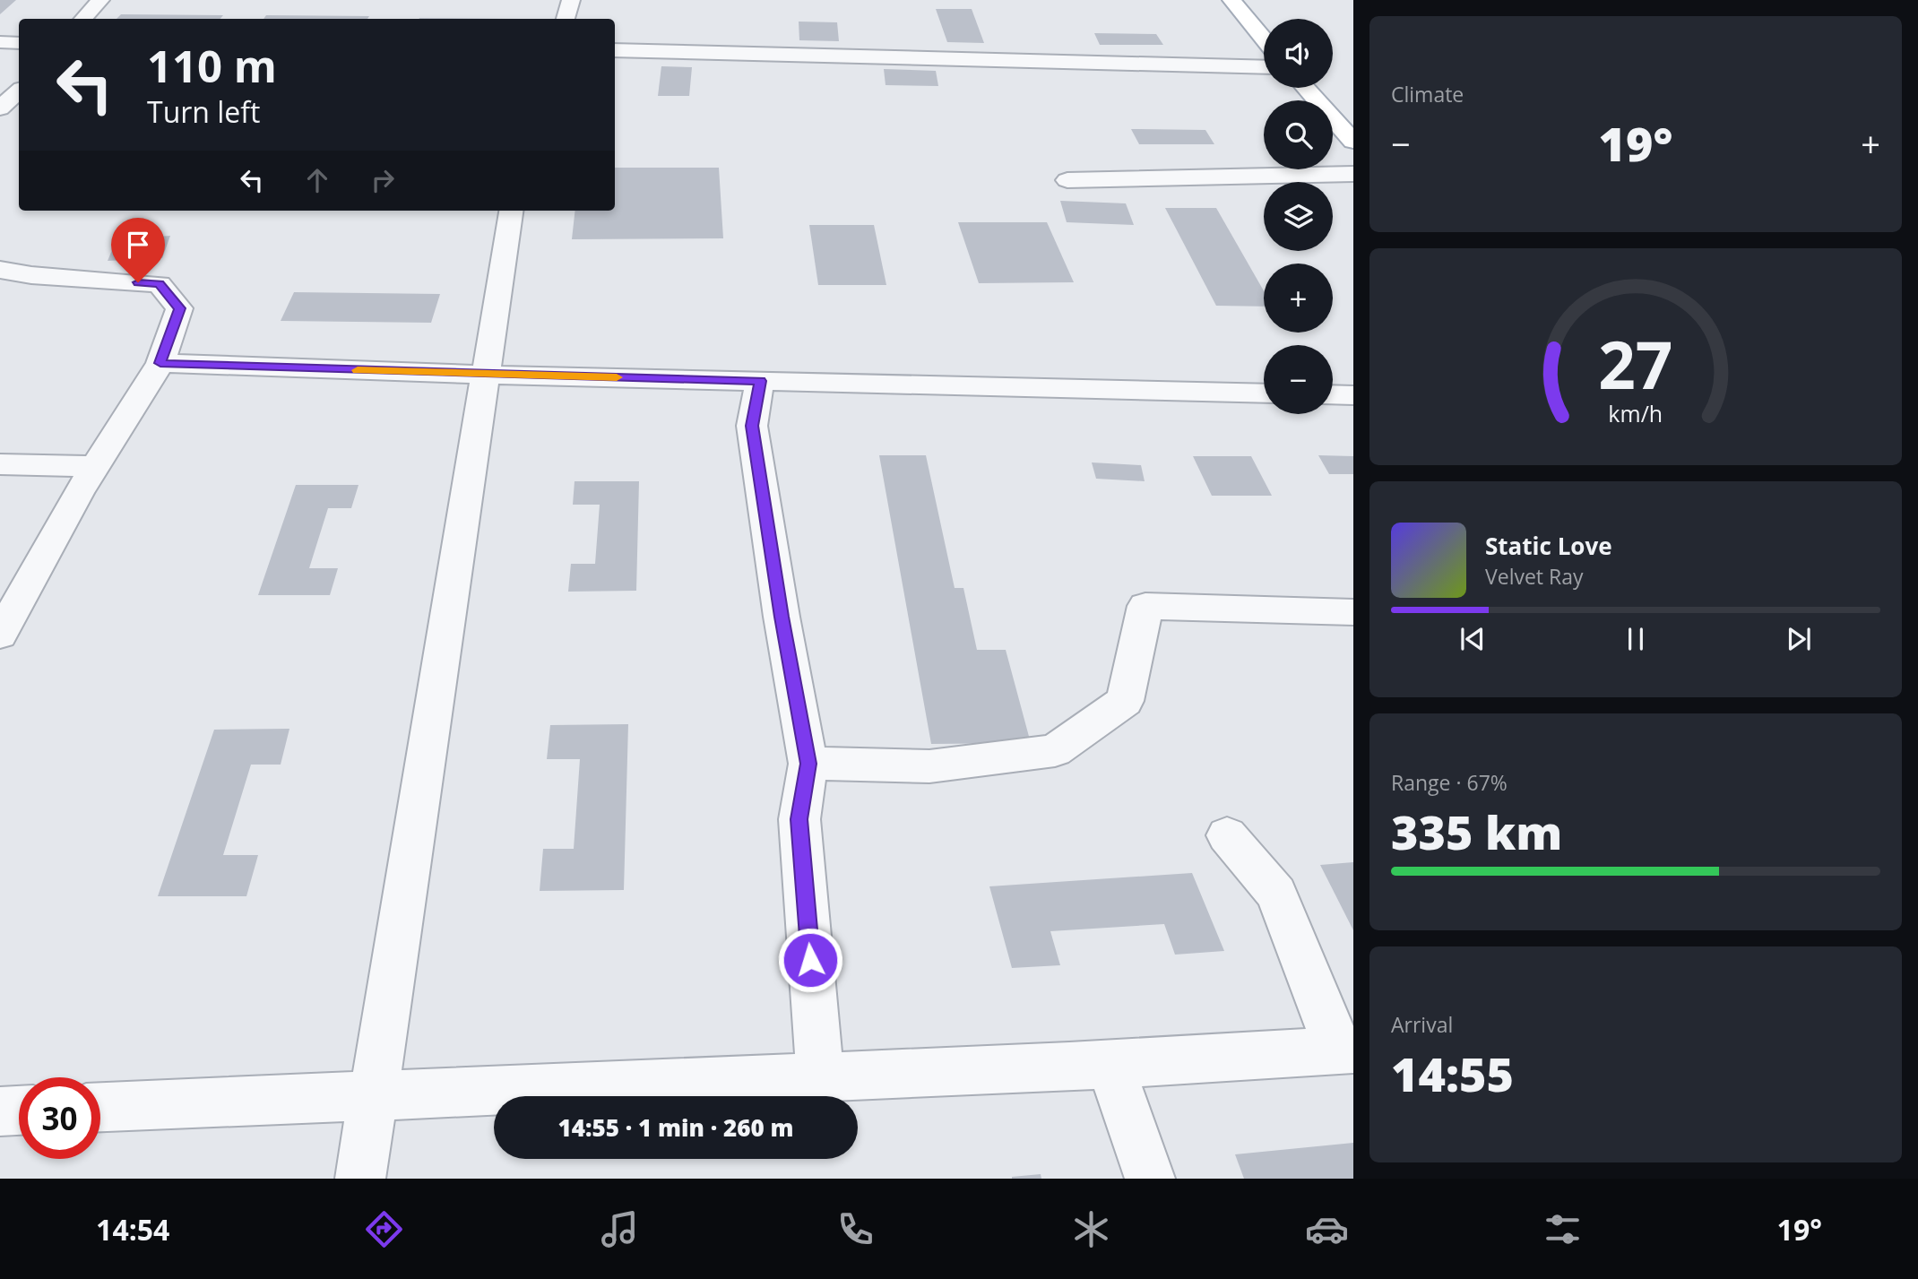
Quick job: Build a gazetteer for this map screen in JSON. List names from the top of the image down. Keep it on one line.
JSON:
{"page":{"tile":["Climate",["Range · 67%","335 km"],["Arrival","14:55"]],"map_buttons":["+","−"],"turn":["110 m","Turn left"],"heat":["−","19°","+"],"song":["Static Love","Velvet Ray"],"limit":"30","trip":"14:55 · 1 min · 260 m","tabs":["14:54","19°"],"gauge":["27","km/h"]}}
